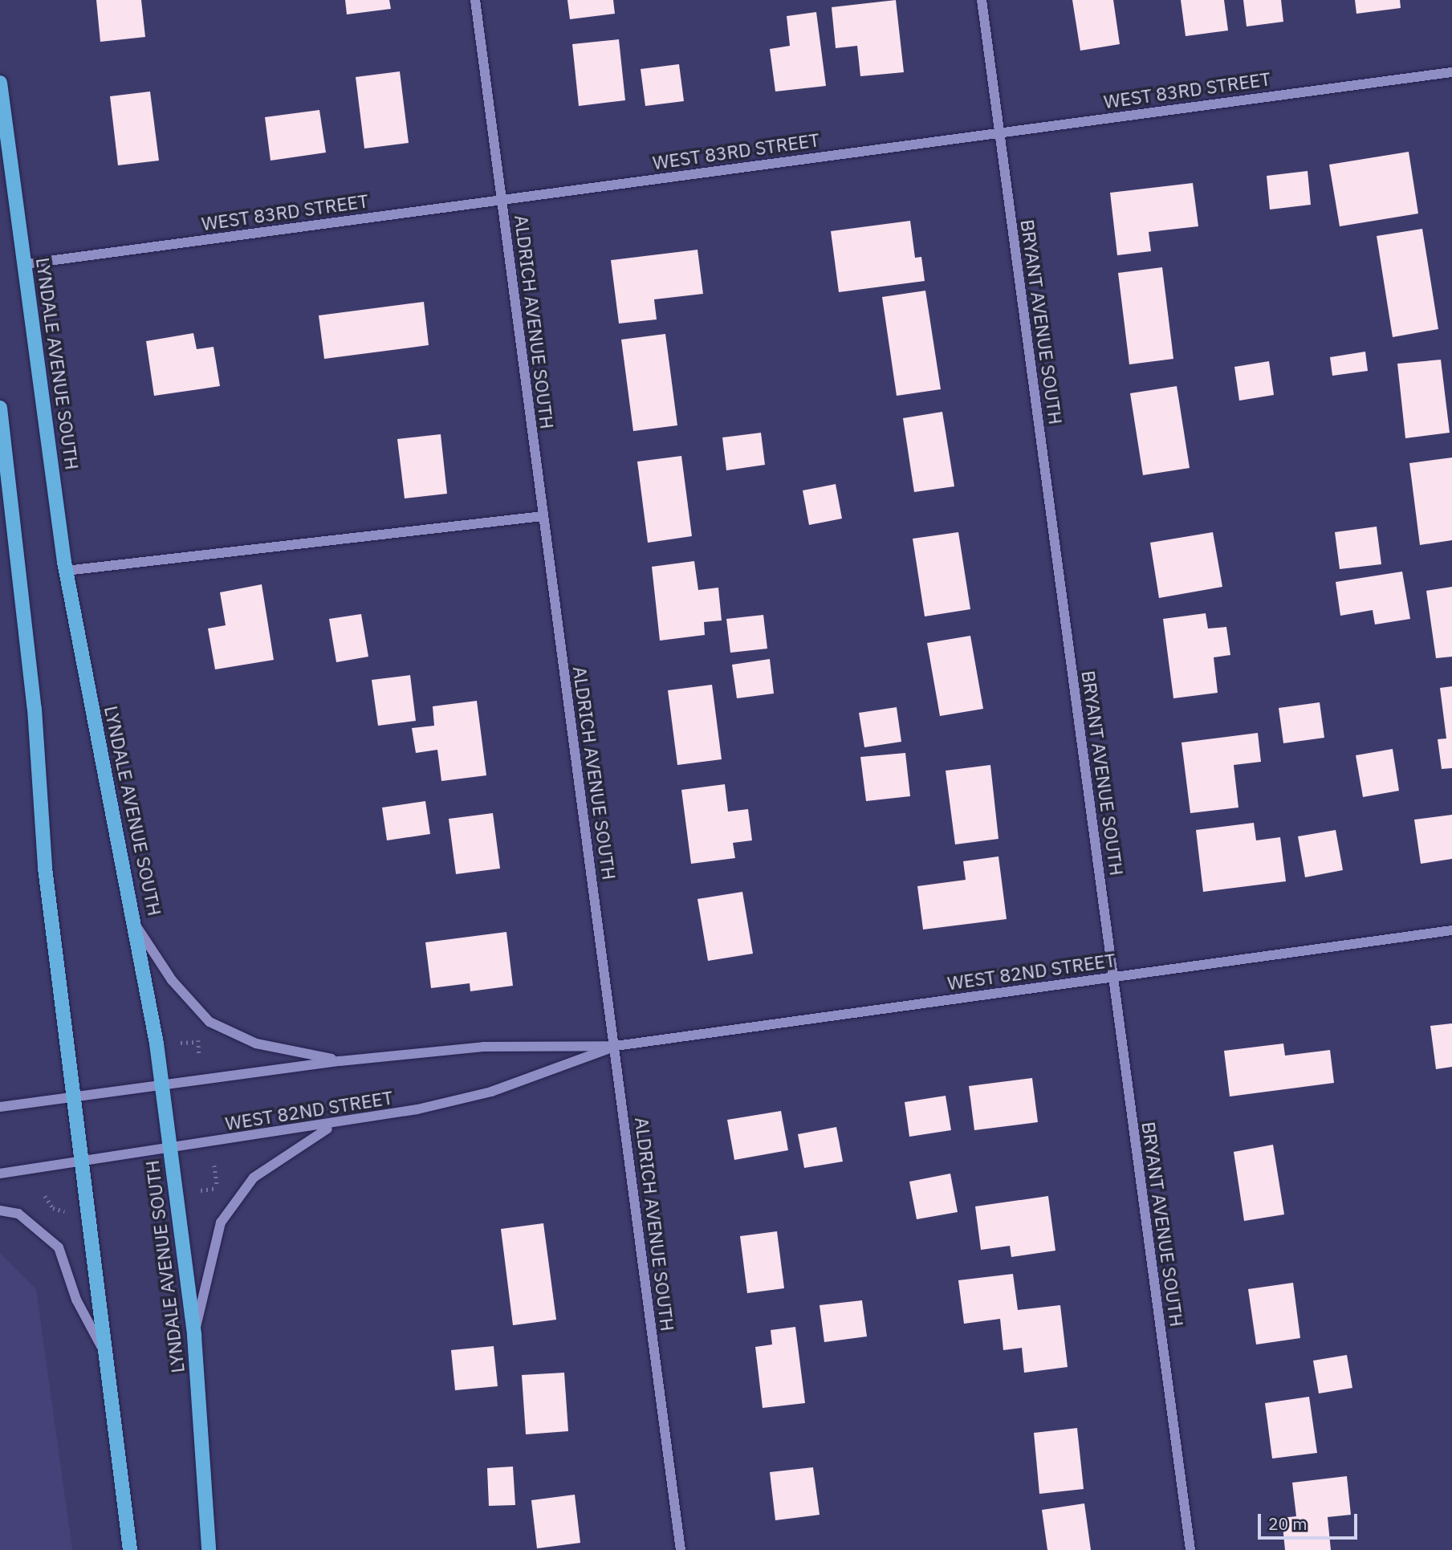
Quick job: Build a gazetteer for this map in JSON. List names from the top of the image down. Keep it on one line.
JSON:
{"streets":{"main road":["LYNDALE AVENUE SOUTH"],"street":["WEST 83RD STREET","ALDRICH AVENUE SOUTH","BRYANT AVENUE SOUTH","WEST 82ND STREET"]},"crossings":[["WEST 83RD STREET","ALDRICH AVENUE SOUTH"],["WEST 83RD STREET","BRYANT AVENUE SOUTH"],["WEST 83RD STREET","LYNDALE AVENUE SOUTH"],["ALDRICH AVENUE SOUTH","WEST 82ND STREET"],["BRYANT AVENUE SOUTH","WEST 82ND STREET"],["LYNDALE AVENUE SOUTH","WEST 82ND STREET"]],"scale_bar":"20 m"}
